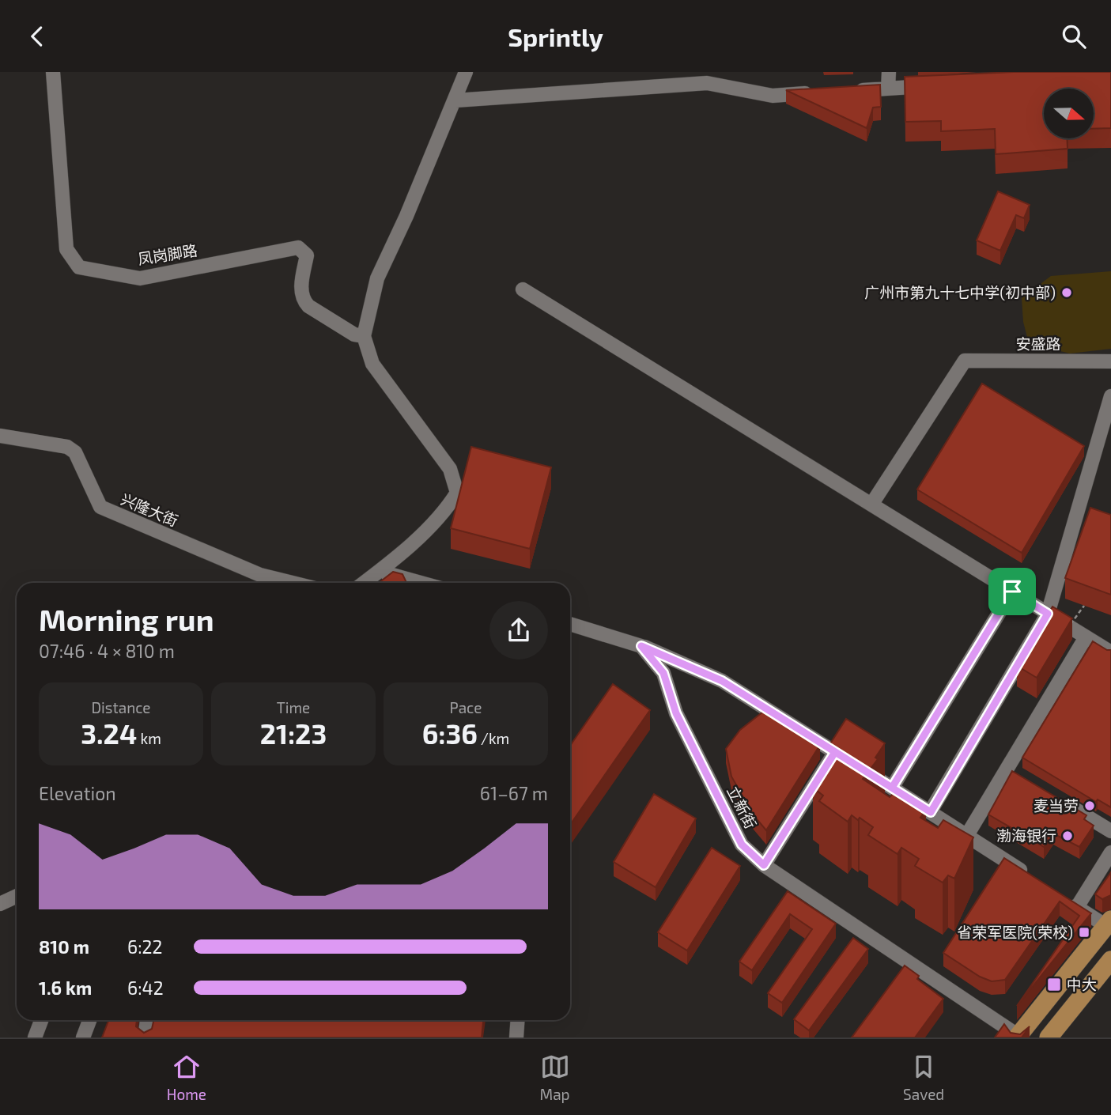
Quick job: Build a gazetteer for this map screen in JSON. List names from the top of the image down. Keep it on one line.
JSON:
{"streets":{"street":["凤岗脚路","安盛路","兴隆大街","立新街"]},"places":{"other":["广州市第九十七中学(初中部)","麦当劳","渤海银行"],"transit":["省荣军医院(荣校)","中大"]},"north":"right","page":{"header":"Sprintly","heading":["Morning run","07:46 · 4 × 810 m"],"stats":[["Distance","3.24 km"],["Time","21:23"],["Pace","6:36 /km"]],"chart":["Elevation","61–67 m"],"list":[{"name":"810 m","note":"6:22"},{"name":"1.6 km","note":"6:42"}],"tabs":["Home","Map","Saved"]}}
